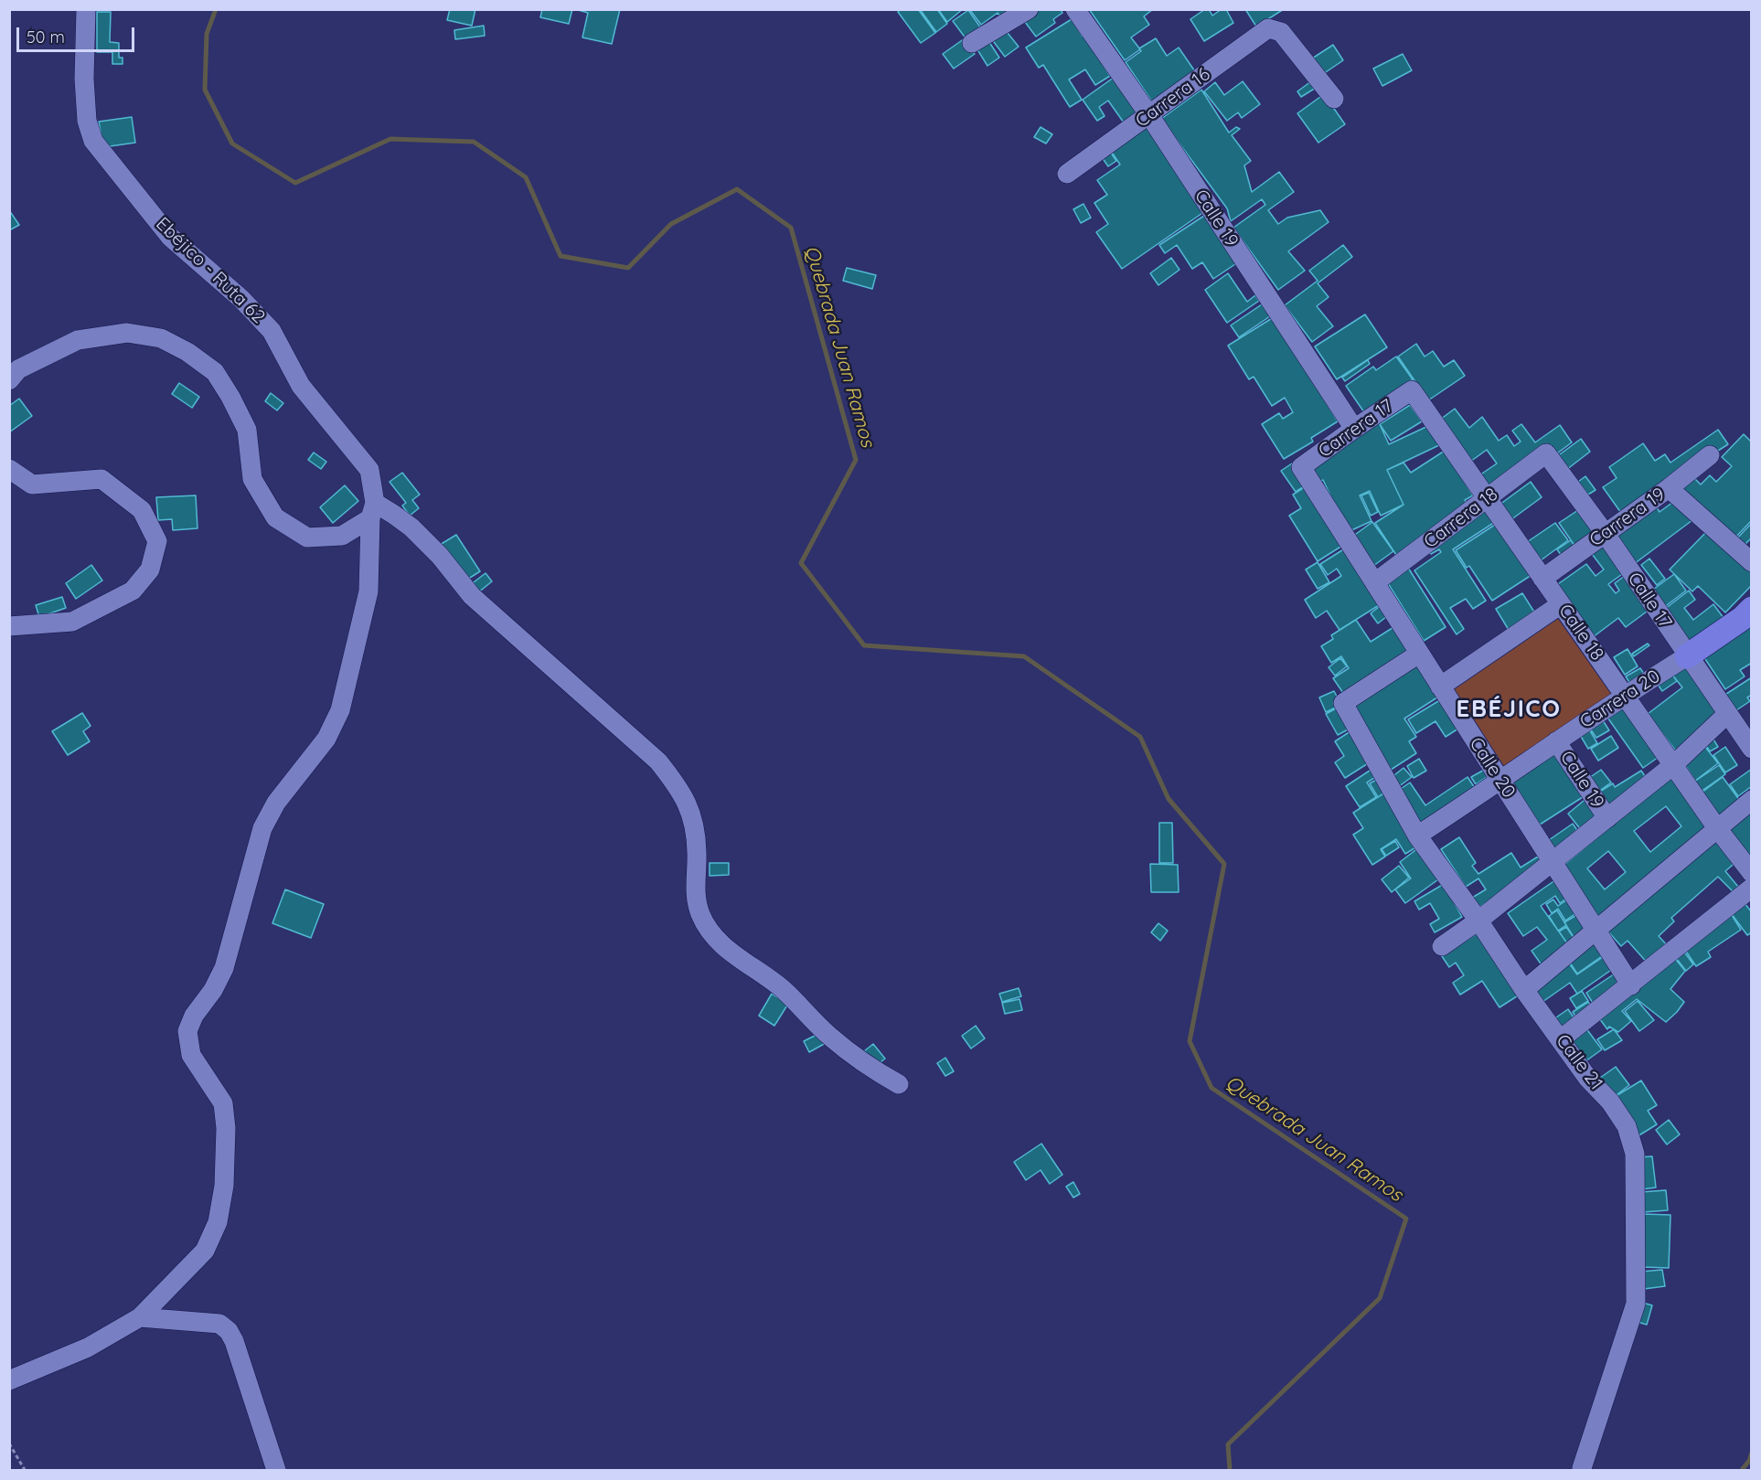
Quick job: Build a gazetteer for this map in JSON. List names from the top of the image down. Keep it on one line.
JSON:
{"streets":{"street":["Carrera 16","Calle 19","Ebéjico - Ruta 62","Carrera 17","Carrera 19","Carrera 18","Calle 17","Calle 18","Carrera 20","Calle 20","Calle 21"]},"crossings":[["Carrera 16","Calle 19"],["Calle 19","Carrera 17"],["Calle 19","Carrera 20"],["Carrera 17","Calle 18"],["Carrera 17","Calle 20"],["Carrera 19","Calle 17"],["Carrera 19","Calle 18"],["Carrera 18","Calle 17"],["Carrera 18","Calle 18"],["Carrera 18","Calle 20"],["Calle 17","Carrera 20"],["Calle 18","Carrera 20"],["Carrera 20","Calle 20"],["Carrera 20","Calle 21"],["Calle 20","Calle 21"]],"districts":["EBÉJICO"],"water":["Quebrada Juan Ramos"],"scale_bar":"50 m"}
